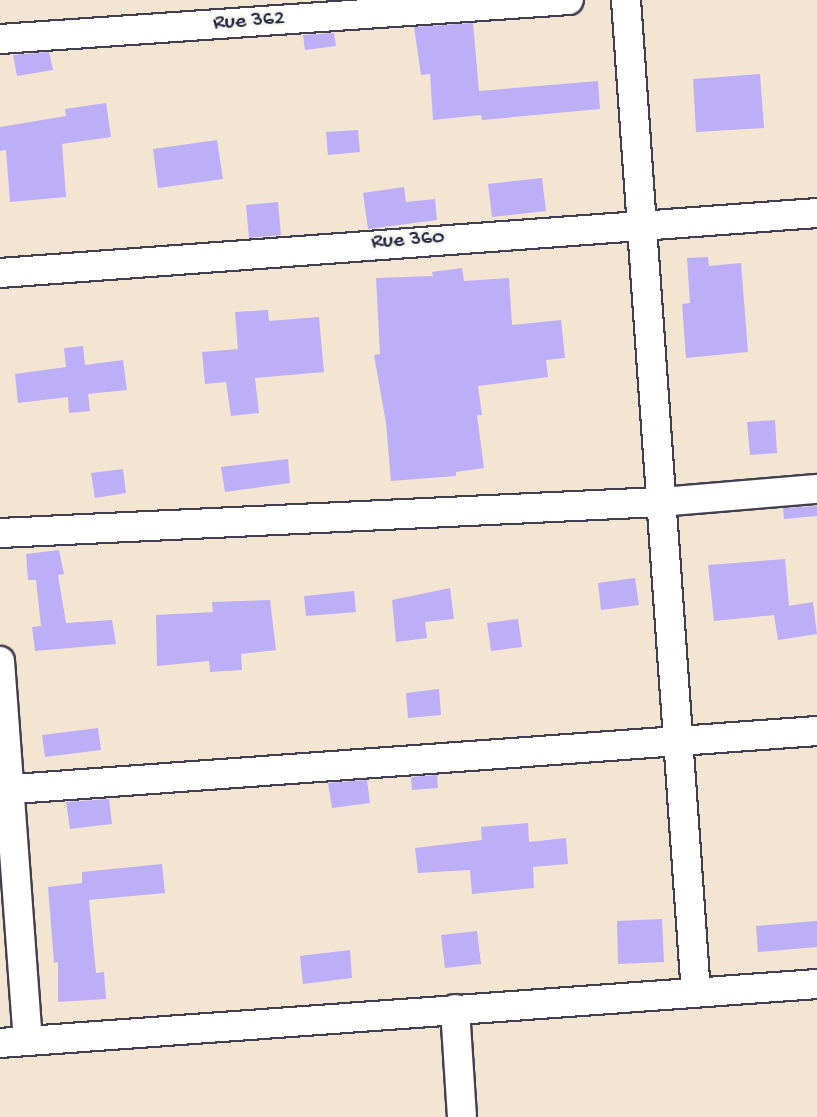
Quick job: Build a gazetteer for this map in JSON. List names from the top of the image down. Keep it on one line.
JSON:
{"streets":{"street":["Rue 362","Rue 360"]}}
